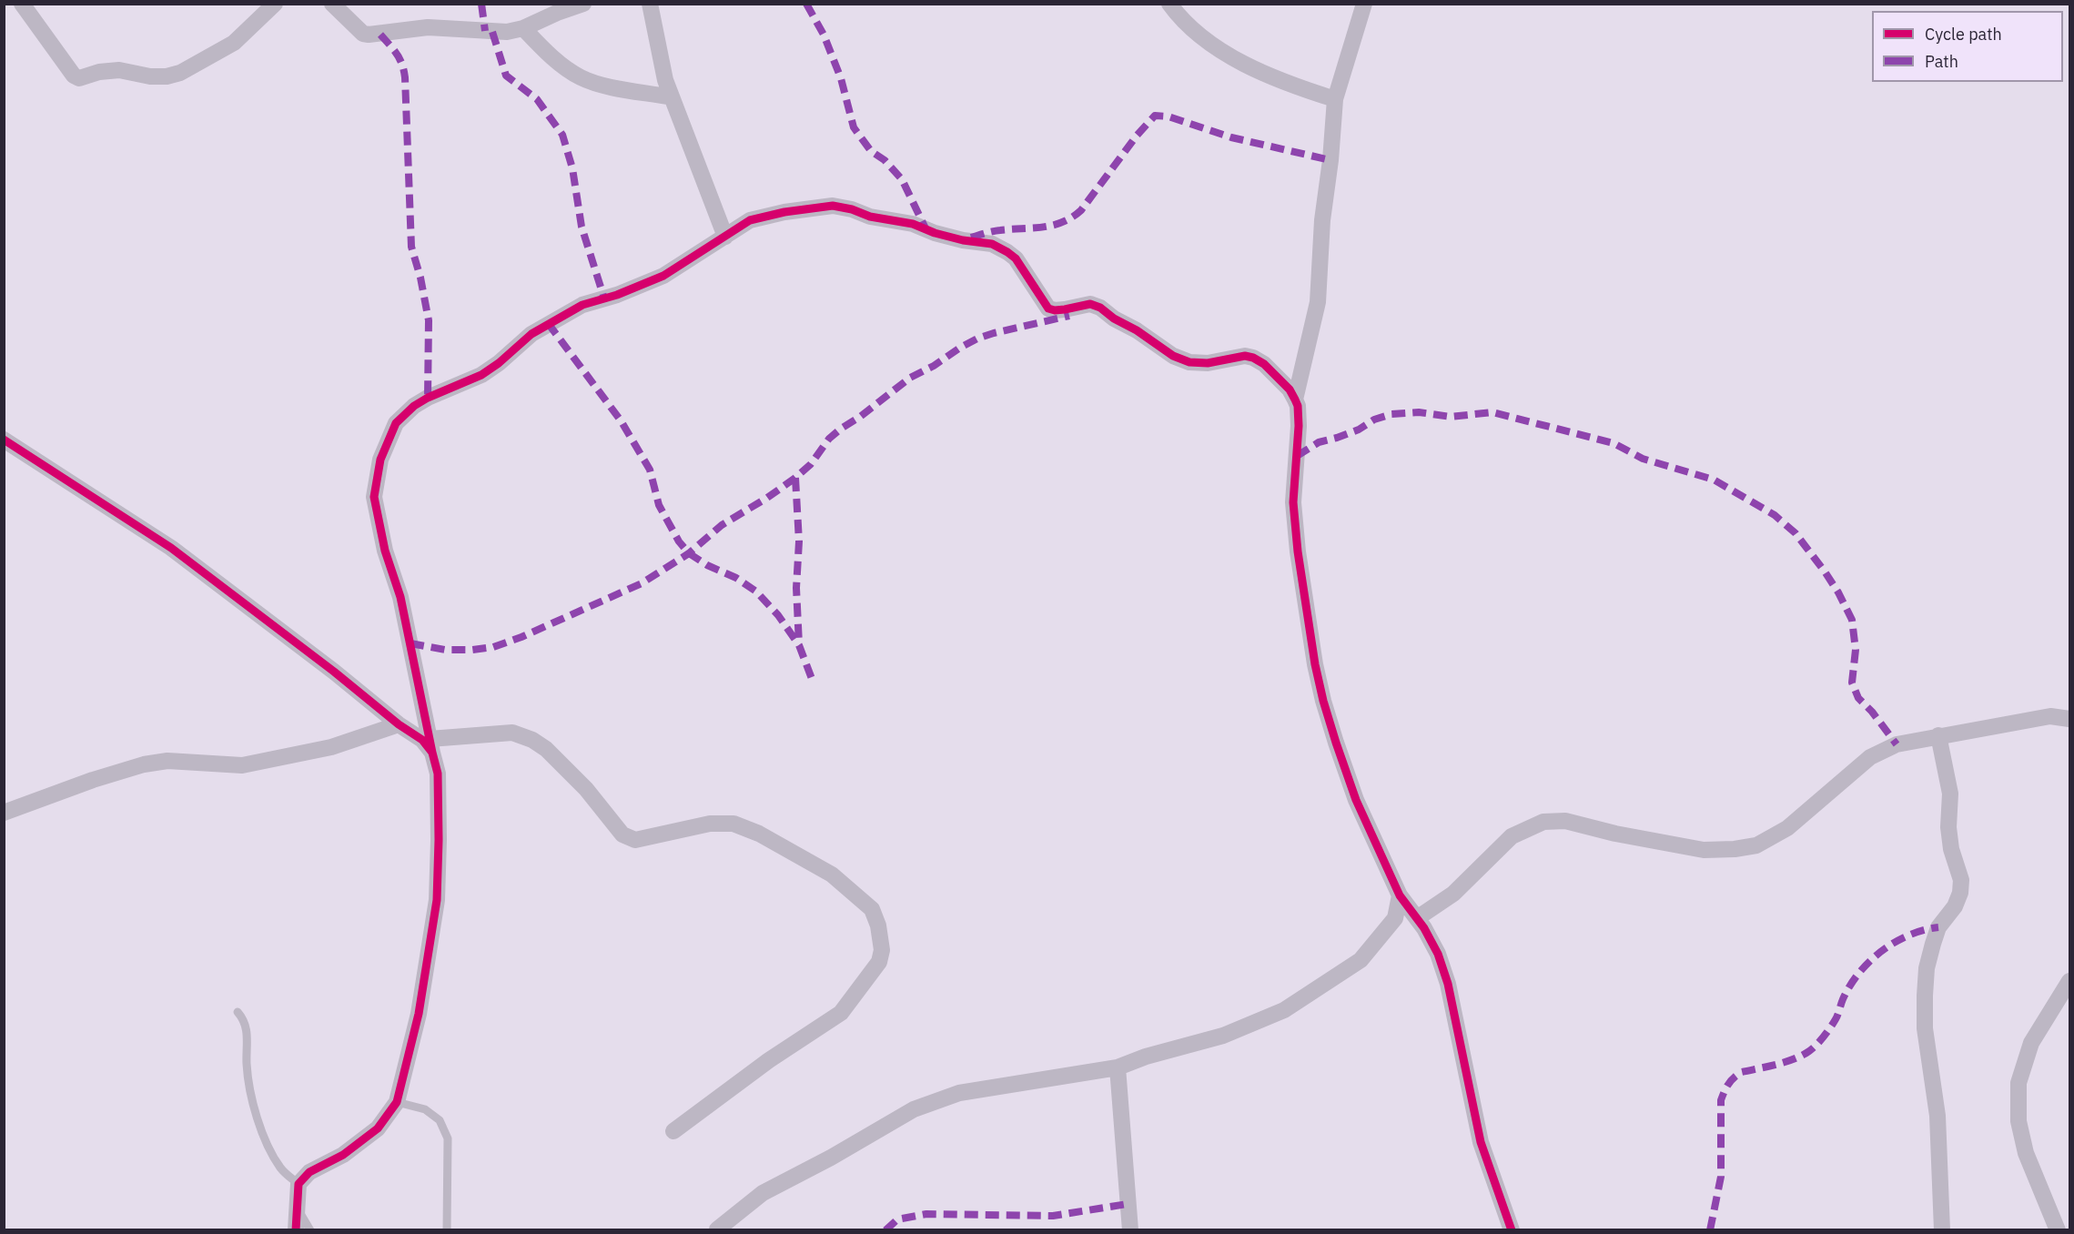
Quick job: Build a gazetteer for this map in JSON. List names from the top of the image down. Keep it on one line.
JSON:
{"legend":["Cycle path","Path"]}
